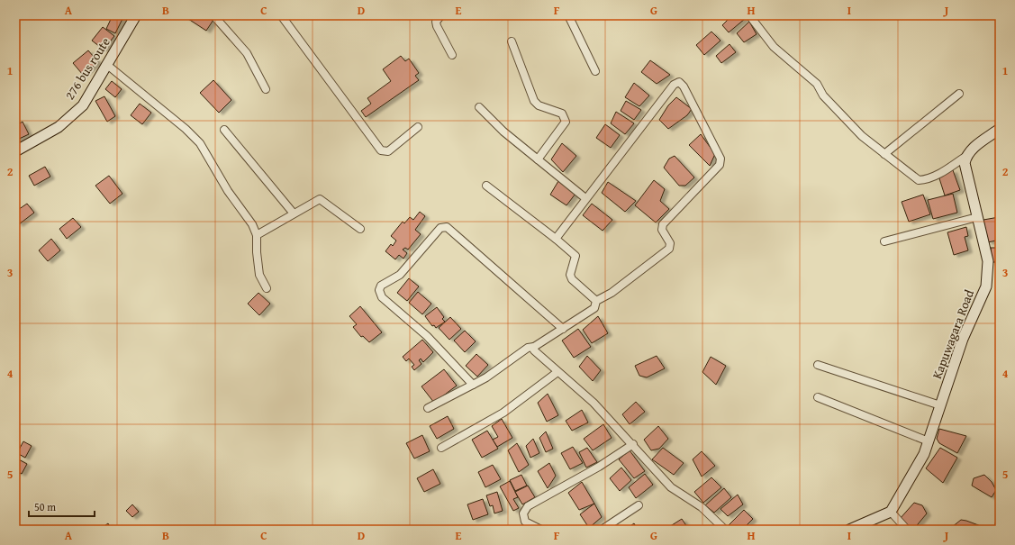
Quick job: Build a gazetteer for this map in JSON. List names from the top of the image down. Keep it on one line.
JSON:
{"streets":{"street":["276 bus route","Kapuwagara Road"]},"scale_bar":"50 m","grid":{"columns":["A","B","C","D","E","F","G","H","I","J"],"rows":["1","2","3","4","5"]}}
